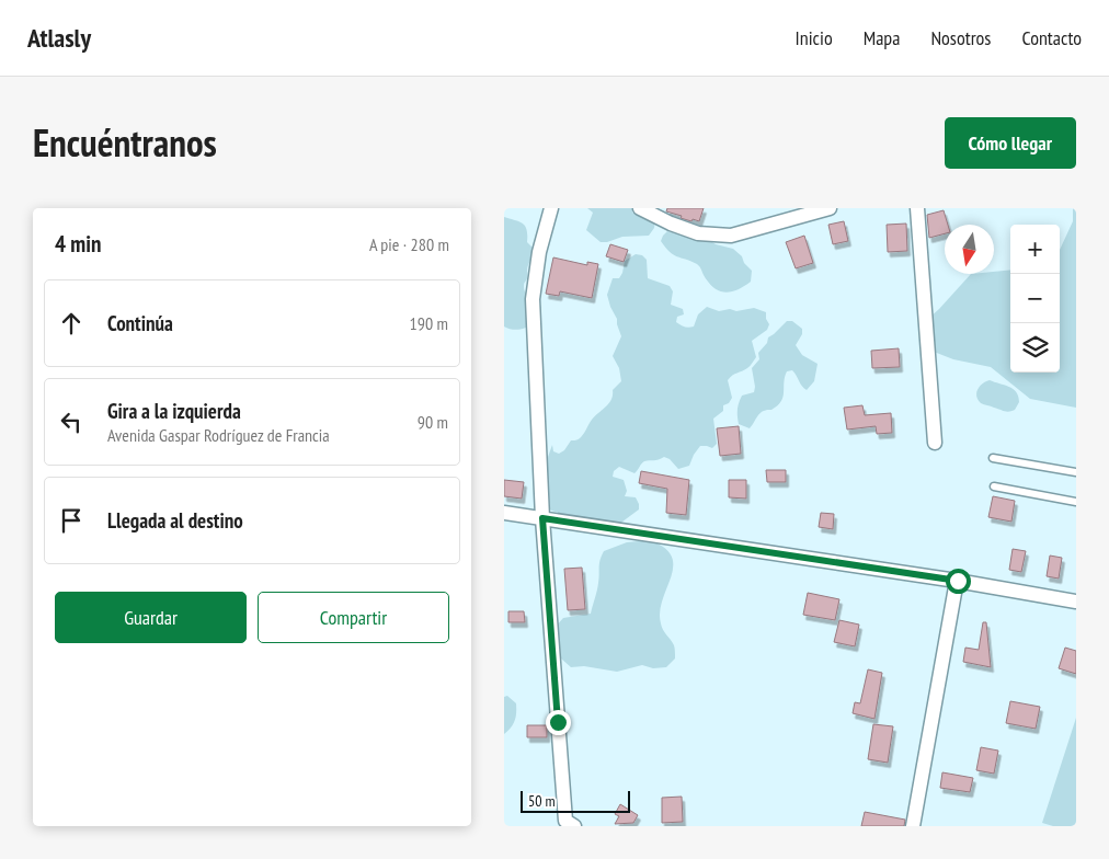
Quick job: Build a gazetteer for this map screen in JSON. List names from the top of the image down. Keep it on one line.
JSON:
{"scale_bar":"50 m","north":"bottom","page":{"header":"Atlasly","nav":["Inicio","Mapa","Nosotros","Contacto"],"title":"Encuéntranos","buttons":["Cómo llegar",["Guardar","Compartir"]],"heading":["4 min","A pie · 280 m"],"map_buttons":["+","−"],"list":[["Continúa","190 m"],["Gira a la izquierda","Avenida Gaspar Rodríguez de Francia","90 m"],"Llegada al destino"],"scale":"50 m"}}
